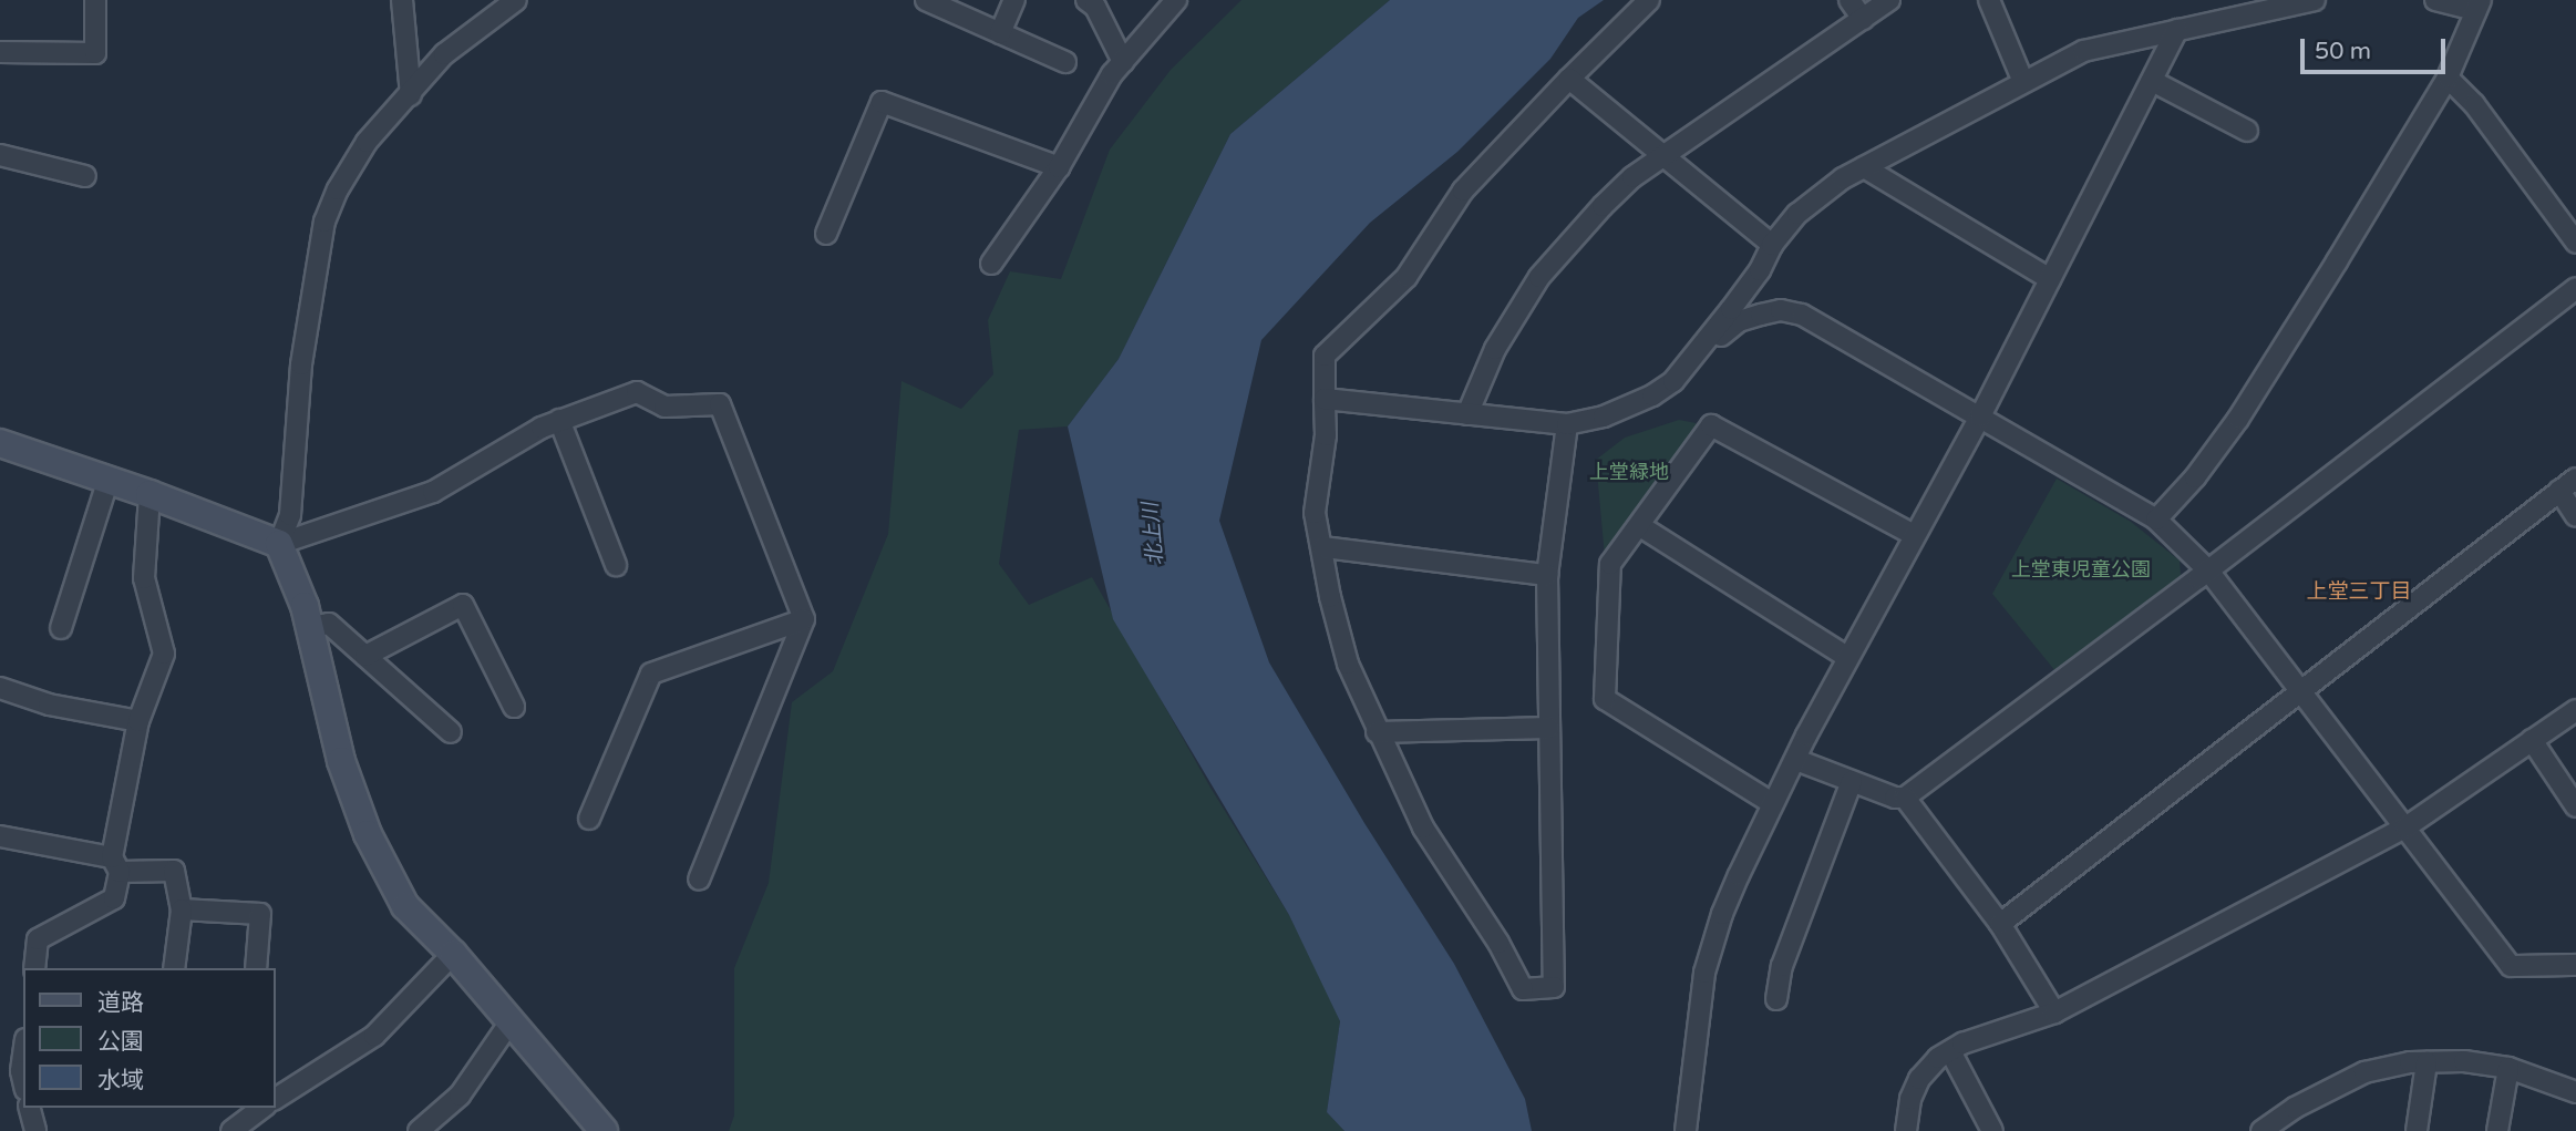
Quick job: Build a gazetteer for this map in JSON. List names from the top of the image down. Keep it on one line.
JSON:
{"districts":["上堂三丁目"],"water":["北上川"],"parks":["上堂緑地","上堂東児童公園"],"legend":["道路","公園","水域"],"scale_bar":"50 m"}
